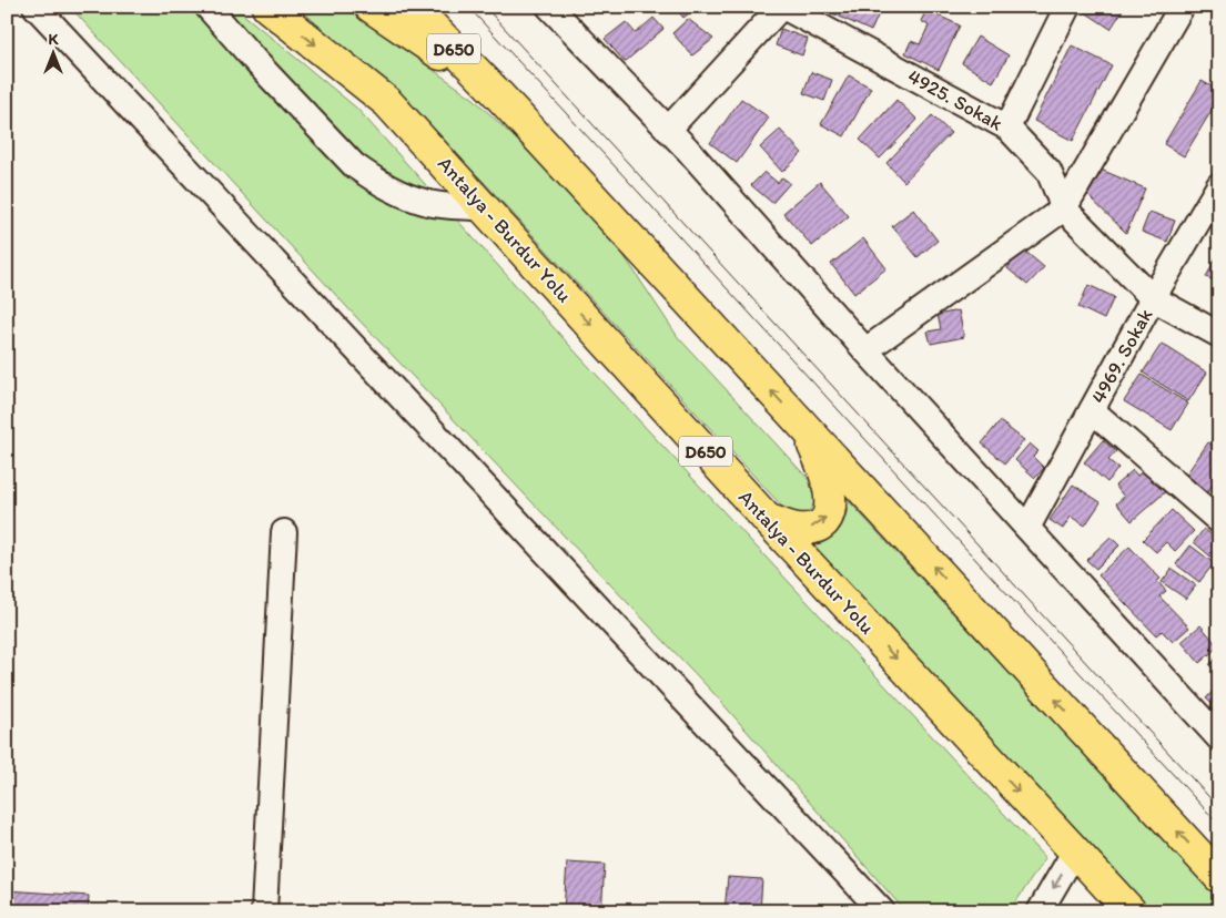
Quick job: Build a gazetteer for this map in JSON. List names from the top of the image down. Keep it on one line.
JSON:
{"streets":{"highway":["D650","Antalya - Burdur Yolu"],"street":["4925. Sokak","4969. Sokak"]},"crossings":[["4925. Sokak","4969. Sokak"]],"north":"top"}
